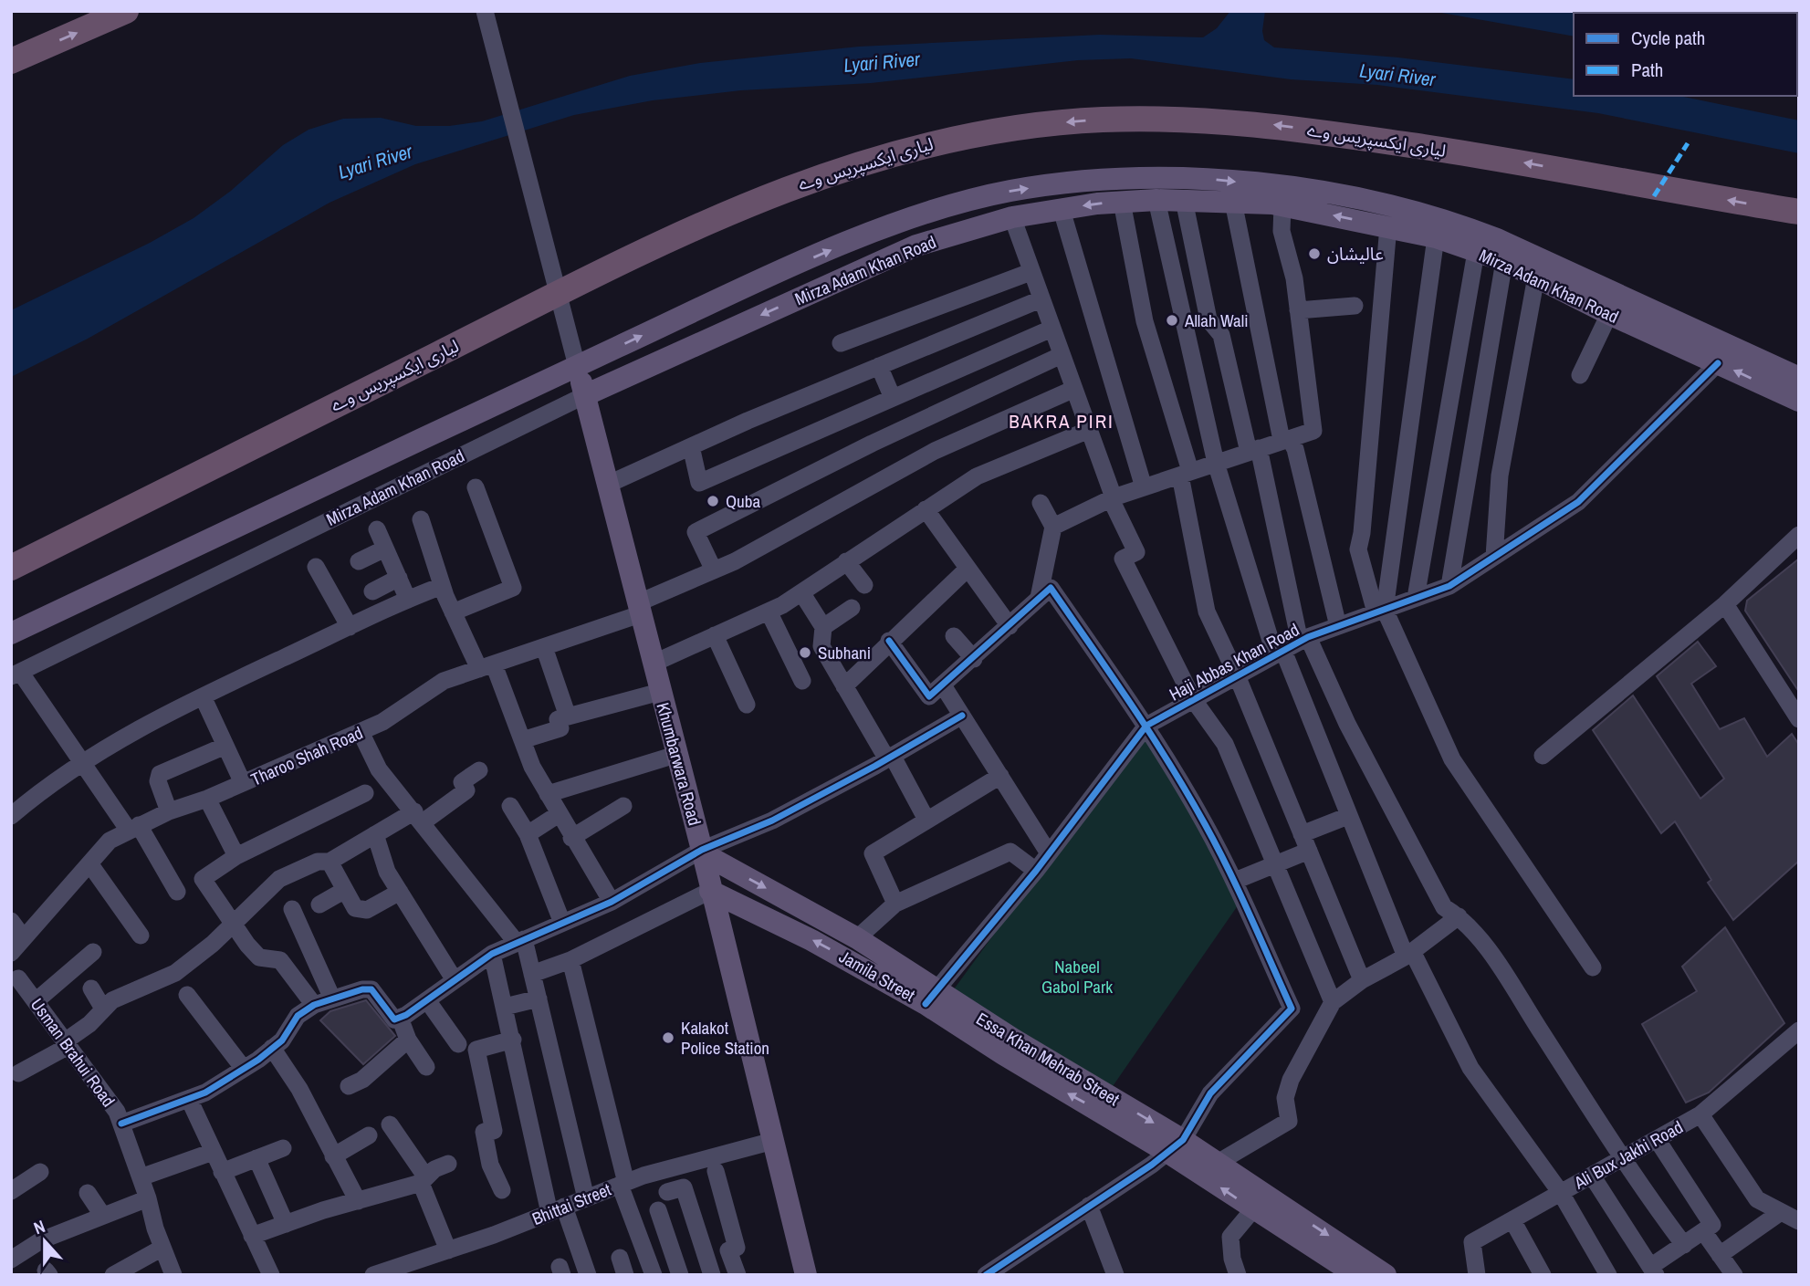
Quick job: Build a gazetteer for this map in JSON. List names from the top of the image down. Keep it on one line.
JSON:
{"streets":{"highway":["لیاری ایکسپریس وے"],"main road":["Mirza Adam Khan Road","Khumbarwara Road","Jamila Street","Essa Khan Mehrab Street"],"street":["Haji Abbas Khan Road","Tharoo Shah Road","Usman Brahui Road","Ali Bux Jakhi Road","Bhittai Street"]},"crossings":[["Mirza Adam Khan Road","Haji Abbas Khan Road"],["Mirza Adam Khan Road","Khumbarwara Road"],["Haji Abbas Khan Road","Jamila Street"],["Haji Abbas Khan Road","Essa Khan Mehrab Street"],["Tharoo Shah Road","Khumbarwara Road"],["Khumbarwara Road","Jamila Street"],["Khumbarwara Road","Essa Khan Mehrab Street"],["Khumbarwara Road","Bhittai Street"],["Jamila Street","Essa Khan Mehrab Street"]],"one_way":["لیاری ایکسپریس وے","Jamila Street"],"districts":["BAKRA PIRI"],"water":["Lyari River"],"parks":["Nabeel Gabol Park"],"places":["عالیشان","Allah Wali","Quba","Subhani","Kalakot Police Station"],"legend":["Cycle path","Path"],"north":"top"}
